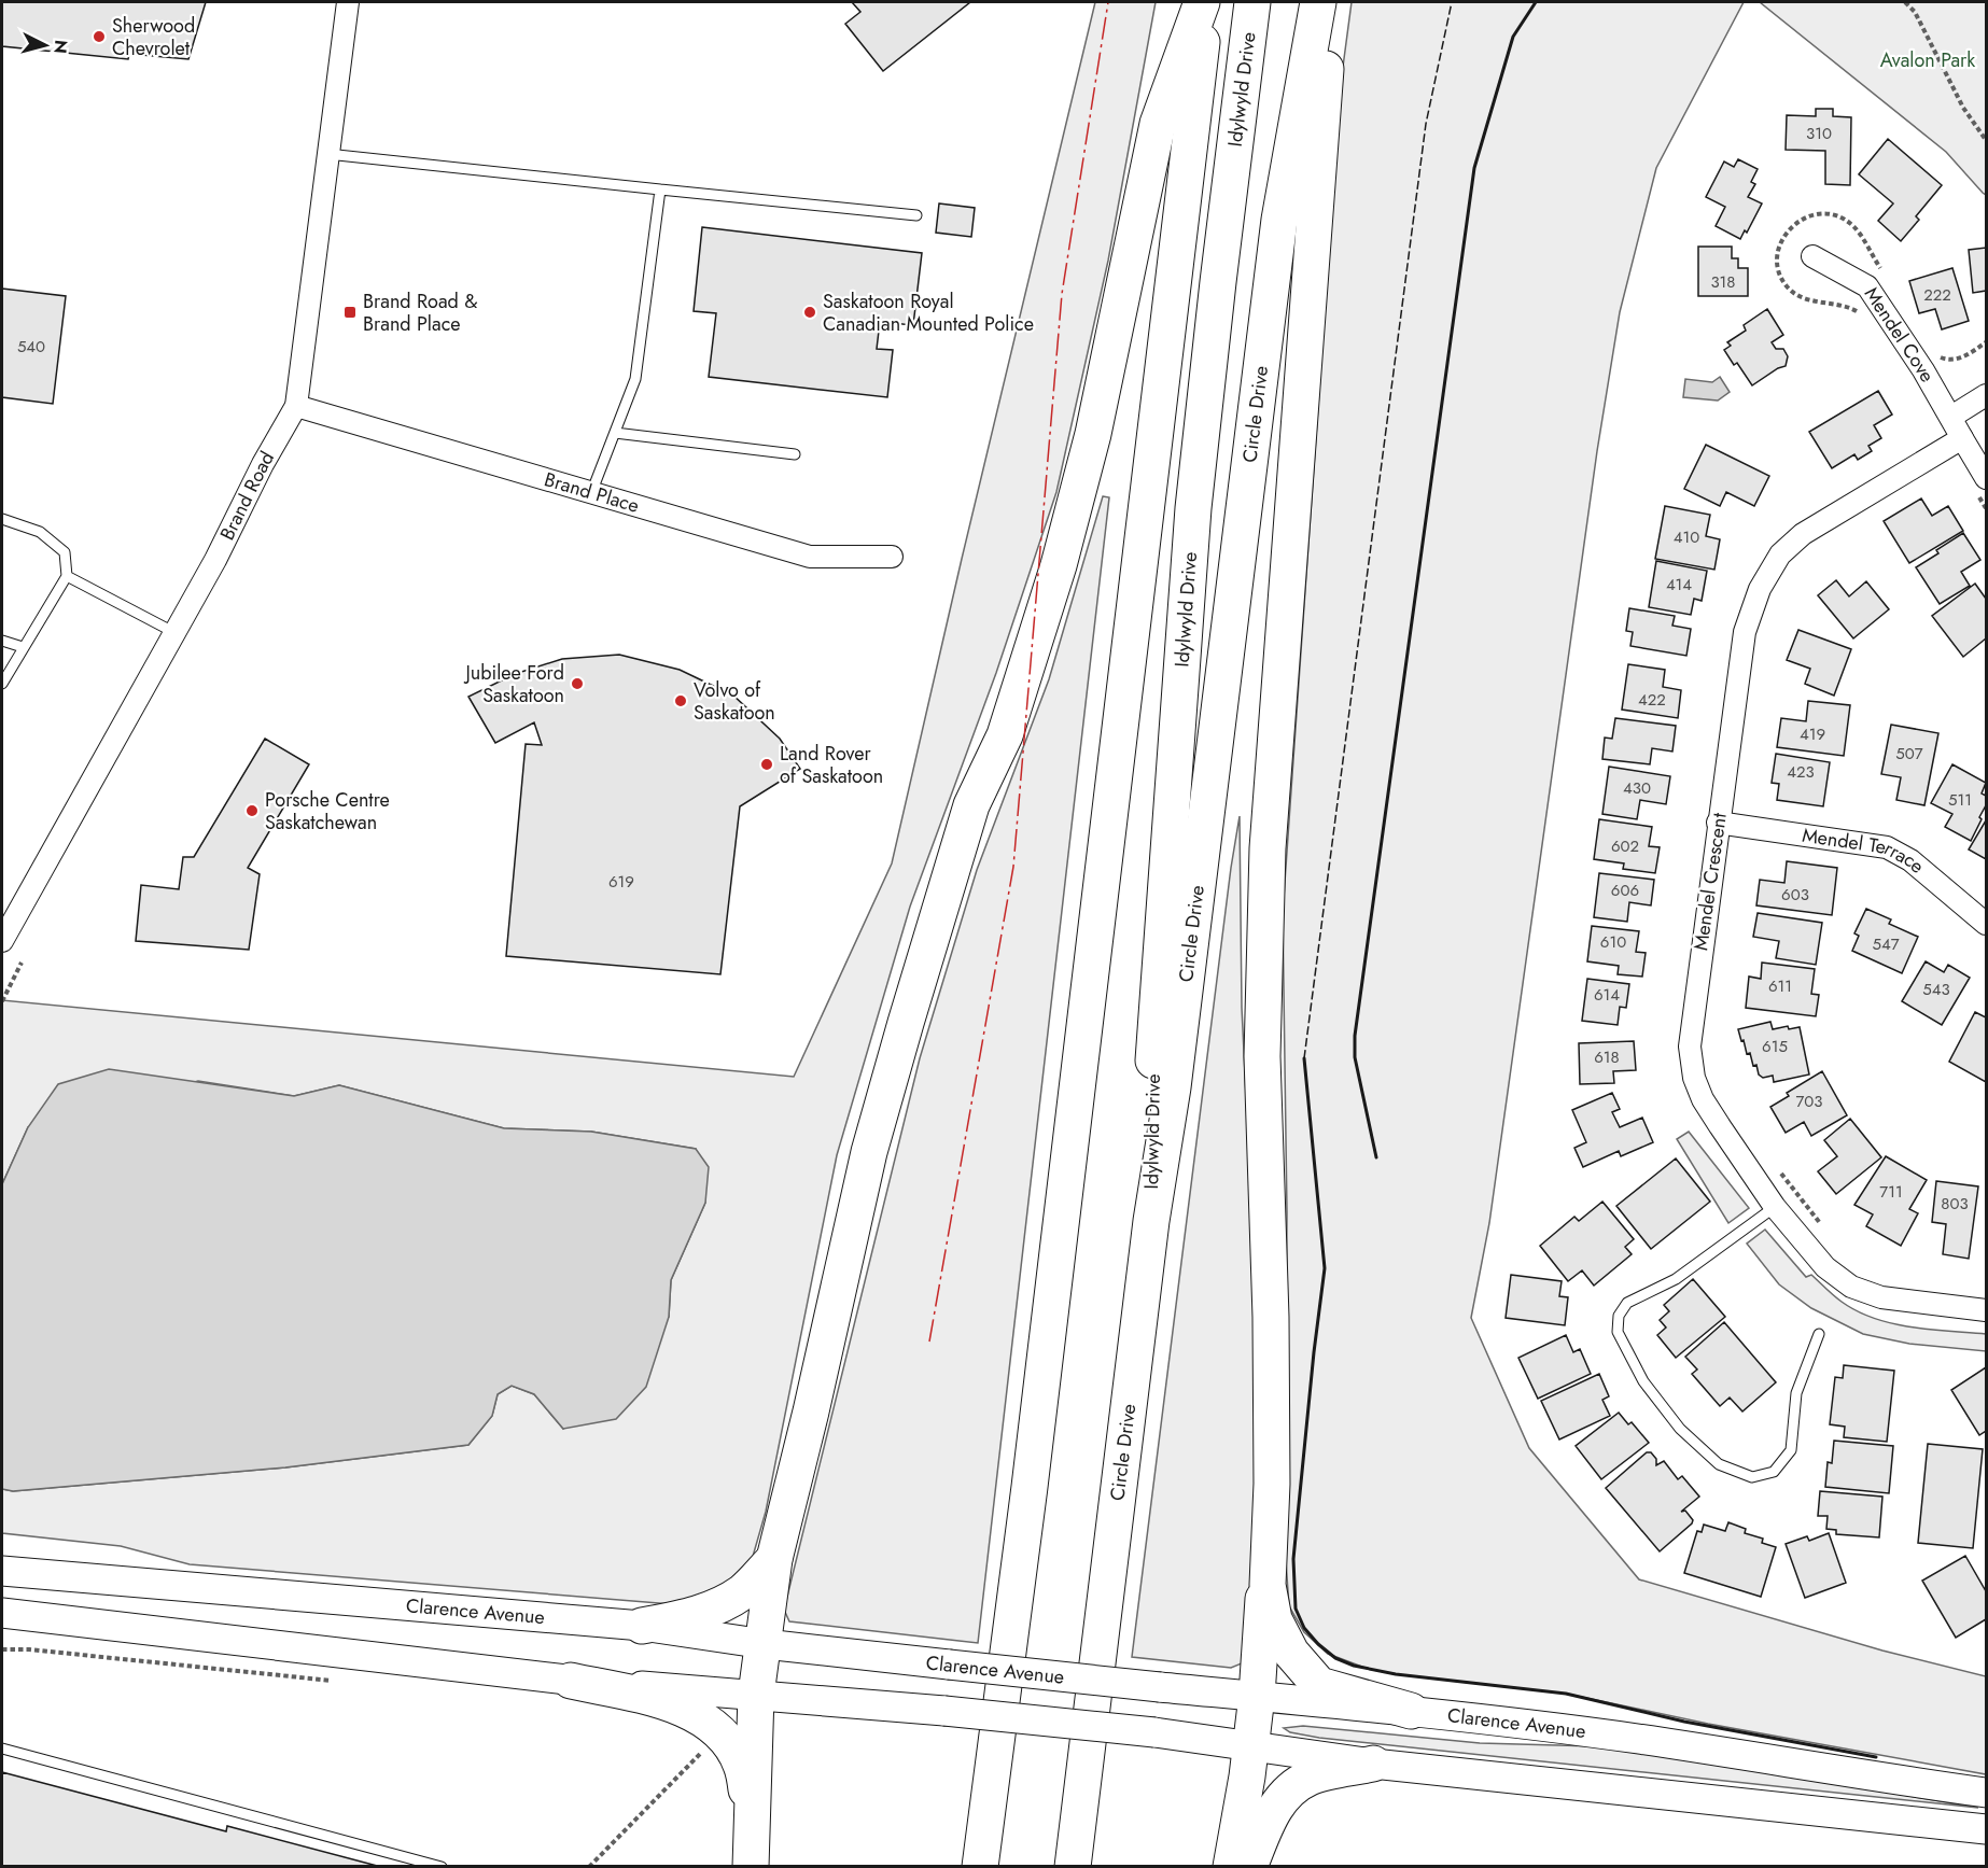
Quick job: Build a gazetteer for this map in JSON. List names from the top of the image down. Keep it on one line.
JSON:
{"streets":{"highway":["Idylwyld Drive","Circle Drive"],"main road":["Clarence Avenue"],"street":["Mendel Cove","Brand Place","Brand Road","Mendel Terrace","Mendel Crescent"]},"crossings":[["Idylwyld Drive","Circle Drive"],["Mendel Cove","Mendel Crescent"],["Brand Place","Brand Road"],["Mendel Terrace","Mendel Crescent"]],"parks":["Avalon Park"],"places":{"other":["Sherwood Chevrolet","Saskatoon Royal Canadian Mounted Police","Jubilee Ford Saskatoon","Volvo of Saskatoon","Land Rover of Saskatoon","Porsche Centre Saskatchewan"],"transit":["Brand Road & Brand Place"]},"house_numbers":["310","318","222","540","410","414","422","419","507","423","430","511","602","619","606","603","610","547","611","543","614","615","618","703","711","803"],"north":"right"}
